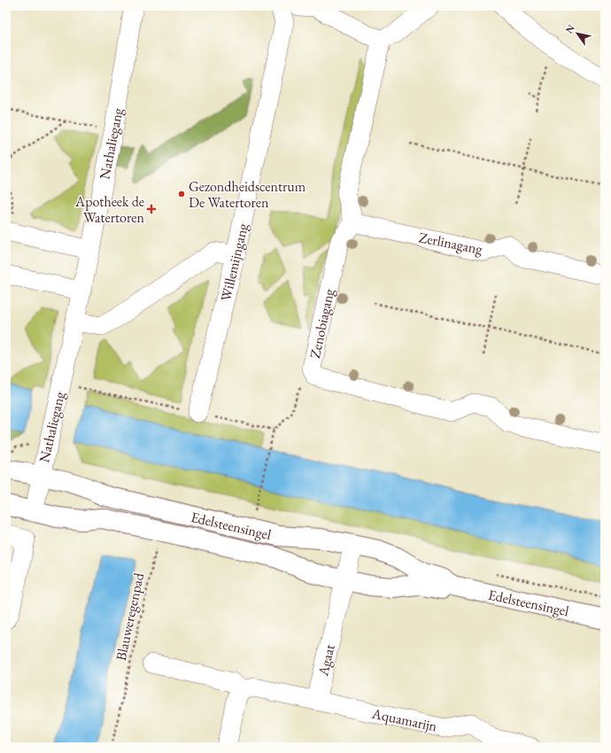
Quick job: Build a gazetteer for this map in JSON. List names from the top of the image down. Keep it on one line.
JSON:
{"streets":{"street":["Nathaliegang","Zerlinagang","Willemijngang","Zenobiagang","Edelsteensingel","Agaat","Aquamarijn"],"path":["Blauweregenpad"]},"crossings":[["Nathaliegang","Edelsteensingel"],["Zerlinagang","Zenobiagang"],["Edelsteensingel","Blauweregenpad"],["Edelsteensingel","Agaat"],["Agaat","Aquamarijn"]],"places":{"other":["Gezondheidscentrum De Watertoren"],"health":["Apotheek de Watertoren"]},"north":"top left"}
